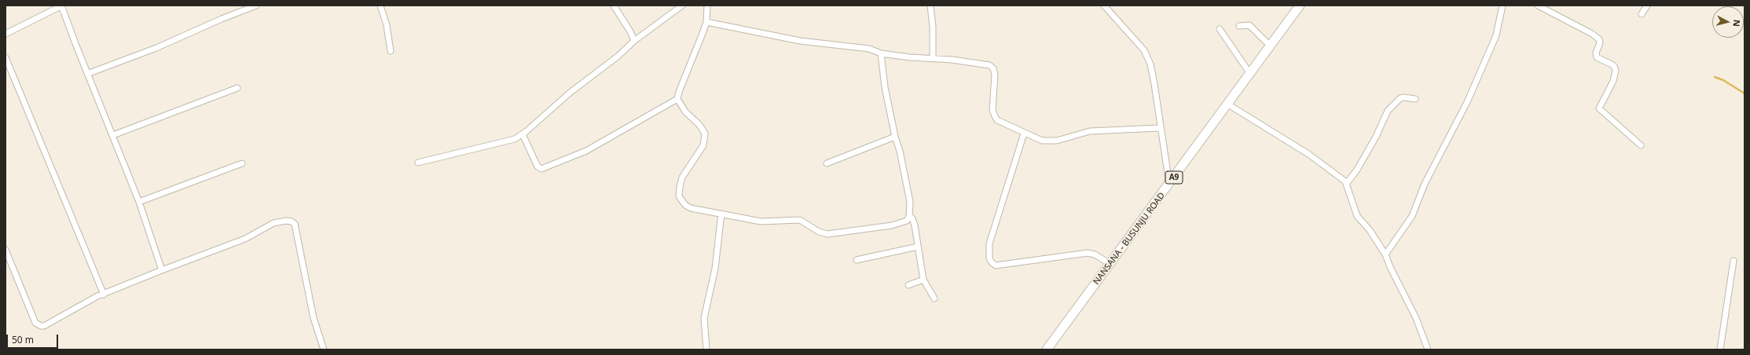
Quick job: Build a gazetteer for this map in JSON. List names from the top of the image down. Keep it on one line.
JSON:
{"streets":{"main road":["A9","NANSANA - BUSUNJU ROAD"]},"scale_bar":"50 m","north":"right"}
